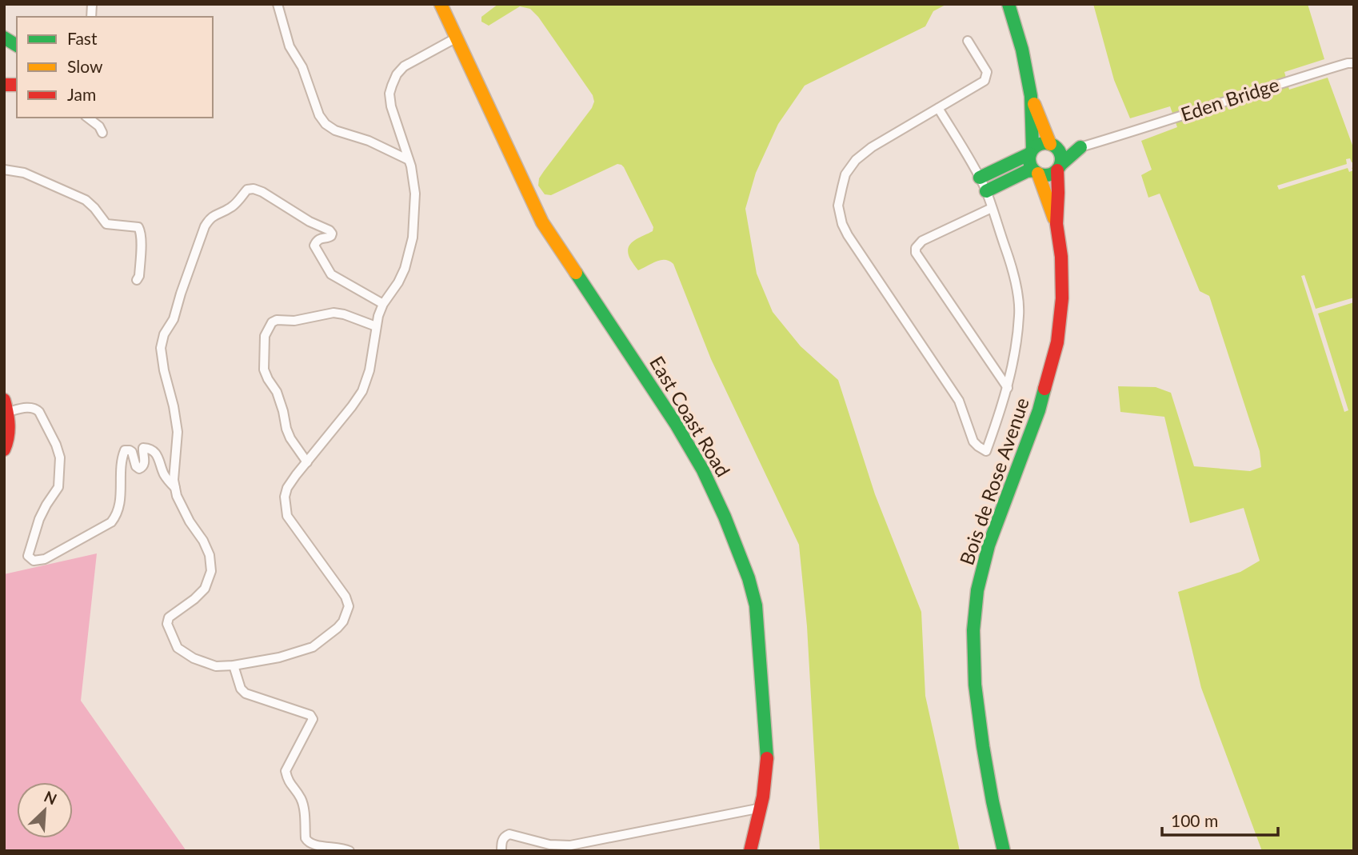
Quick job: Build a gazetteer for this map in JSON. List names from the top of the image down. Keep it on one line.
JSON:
{"streets":{"main road":["East Coast Road","Bois de Rose Avenue"],"street":["Eden Bridge"]},"legend":["Fast","Slow","Jam"],"scale_bar":"100 m","north":"top right"}
